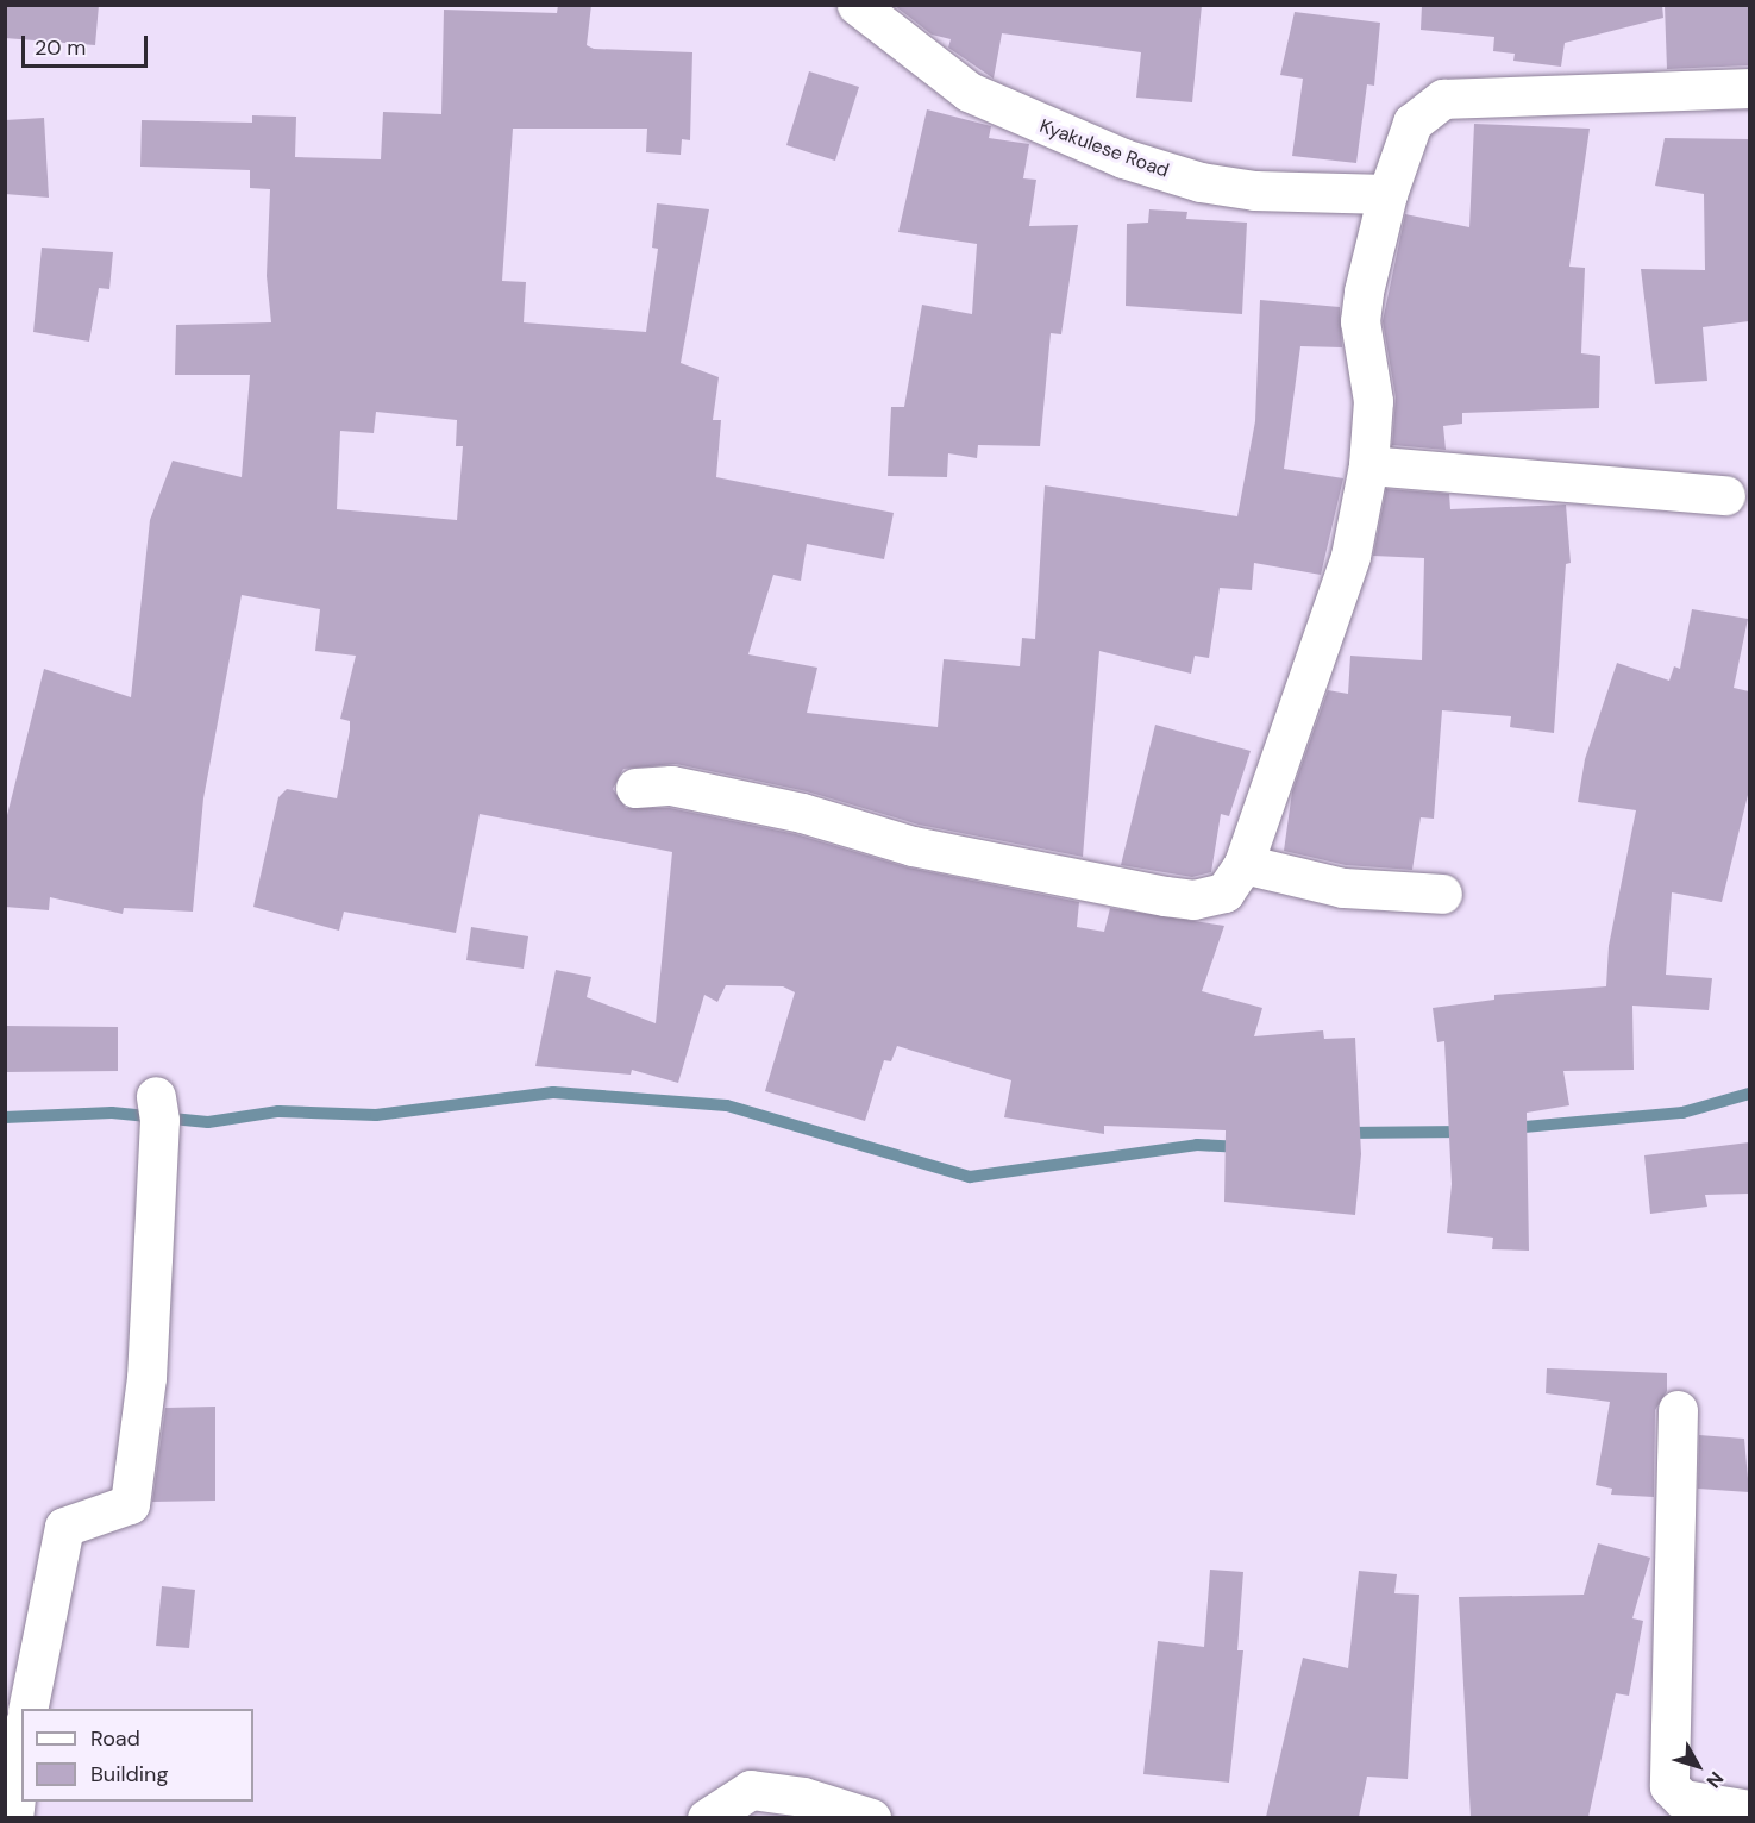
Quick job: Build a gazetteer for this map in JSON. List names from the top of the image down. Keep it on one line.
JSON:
{"streets":{"street":["Kyakulese Road"]},"legend":["Road","Building"],"scale_bar":"20 m","north":"bottom right"}
